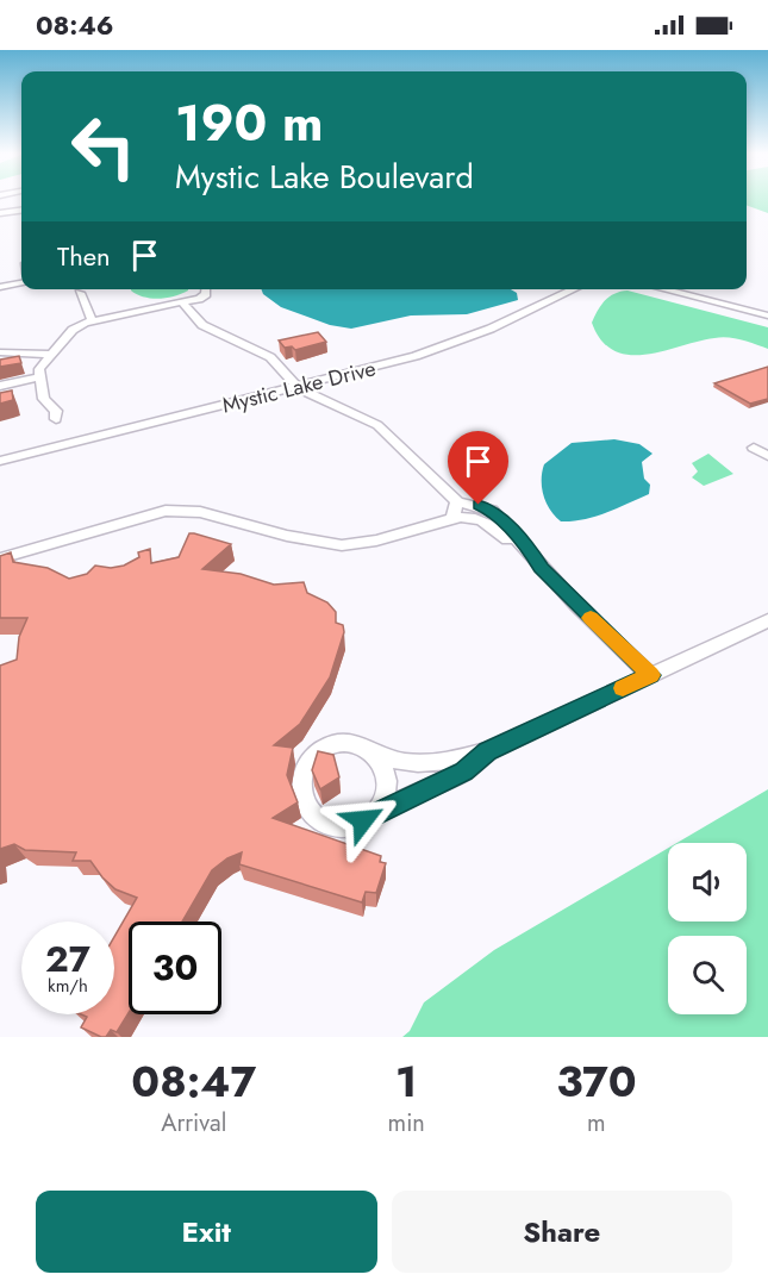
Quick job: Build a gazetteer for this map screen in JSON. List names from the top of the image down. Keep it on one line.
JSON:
{"streets":{"street":["Mystic Lake Drive"]},"page":{"status":"08:46","turn":["190 m","Mystic Lake Boulevard"],"then":"Then","speed":"27 km/h","limit":"30","eta":["08:47","Arrival","1","min","370","m"],"buttons":["Exit","Share"]}}
